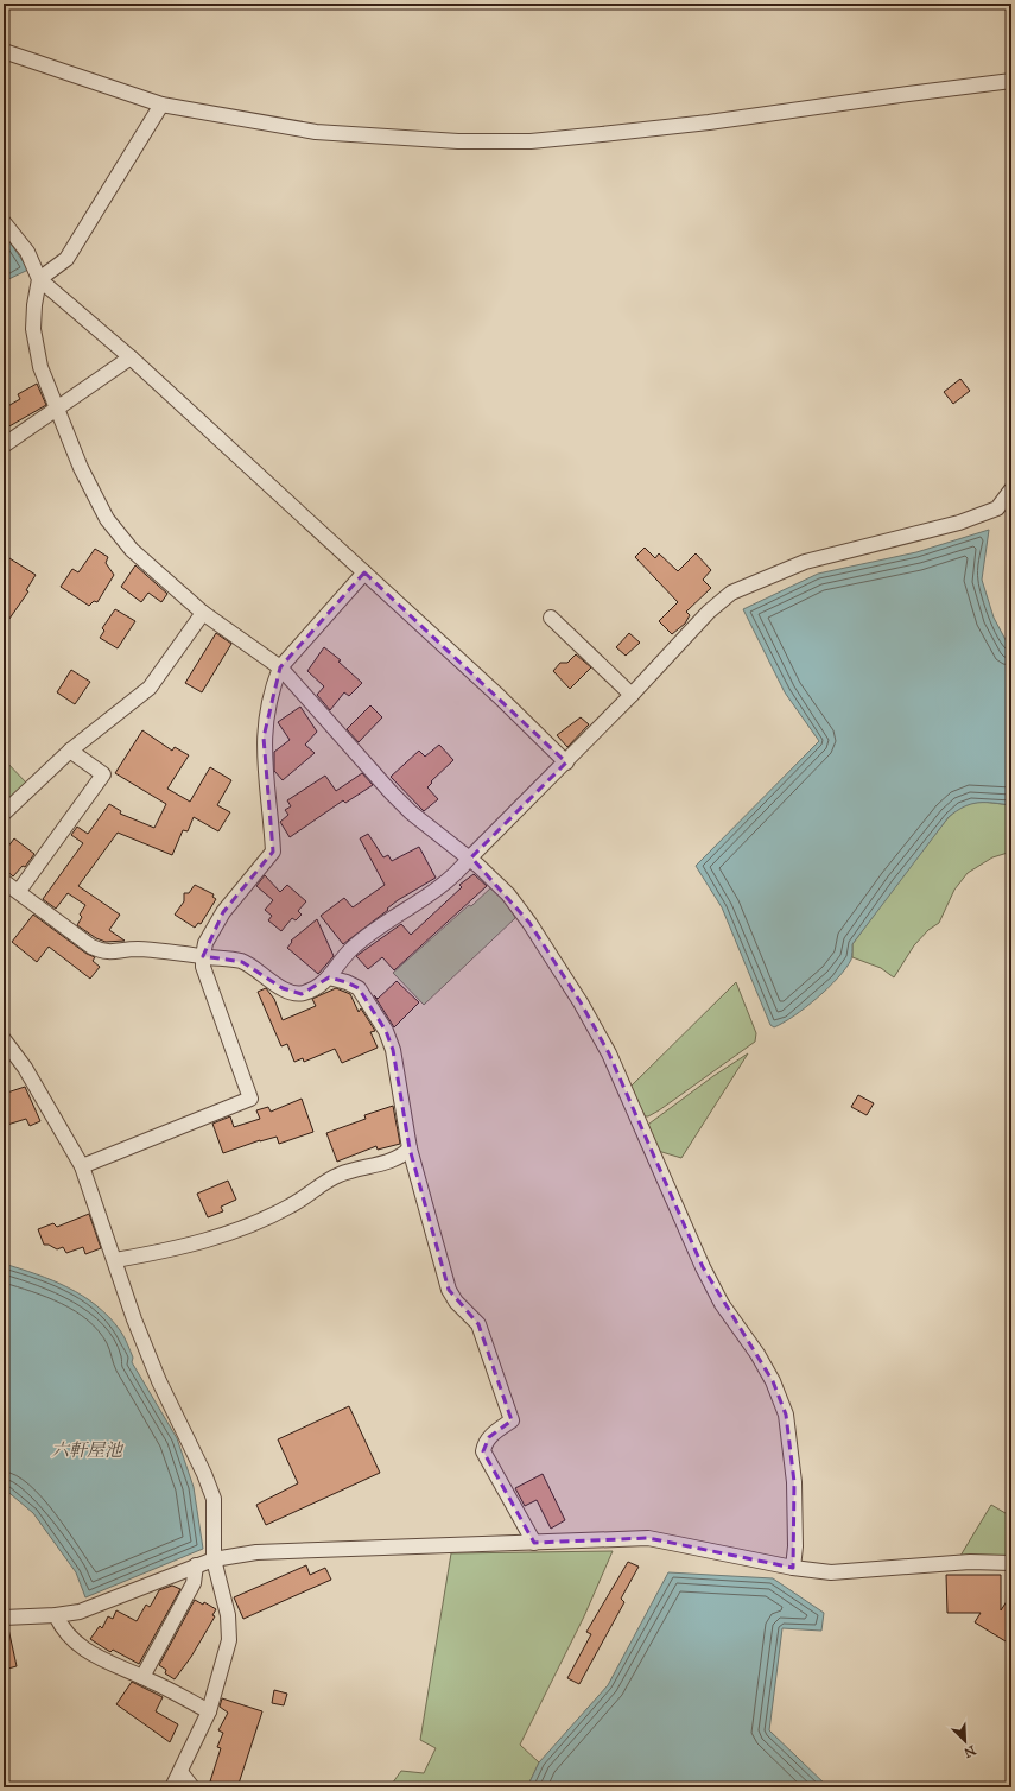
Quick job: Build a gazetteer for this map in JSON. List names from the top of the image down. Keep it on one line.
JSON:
{"water":["六軒屋池"],"north":"bottom right"}
